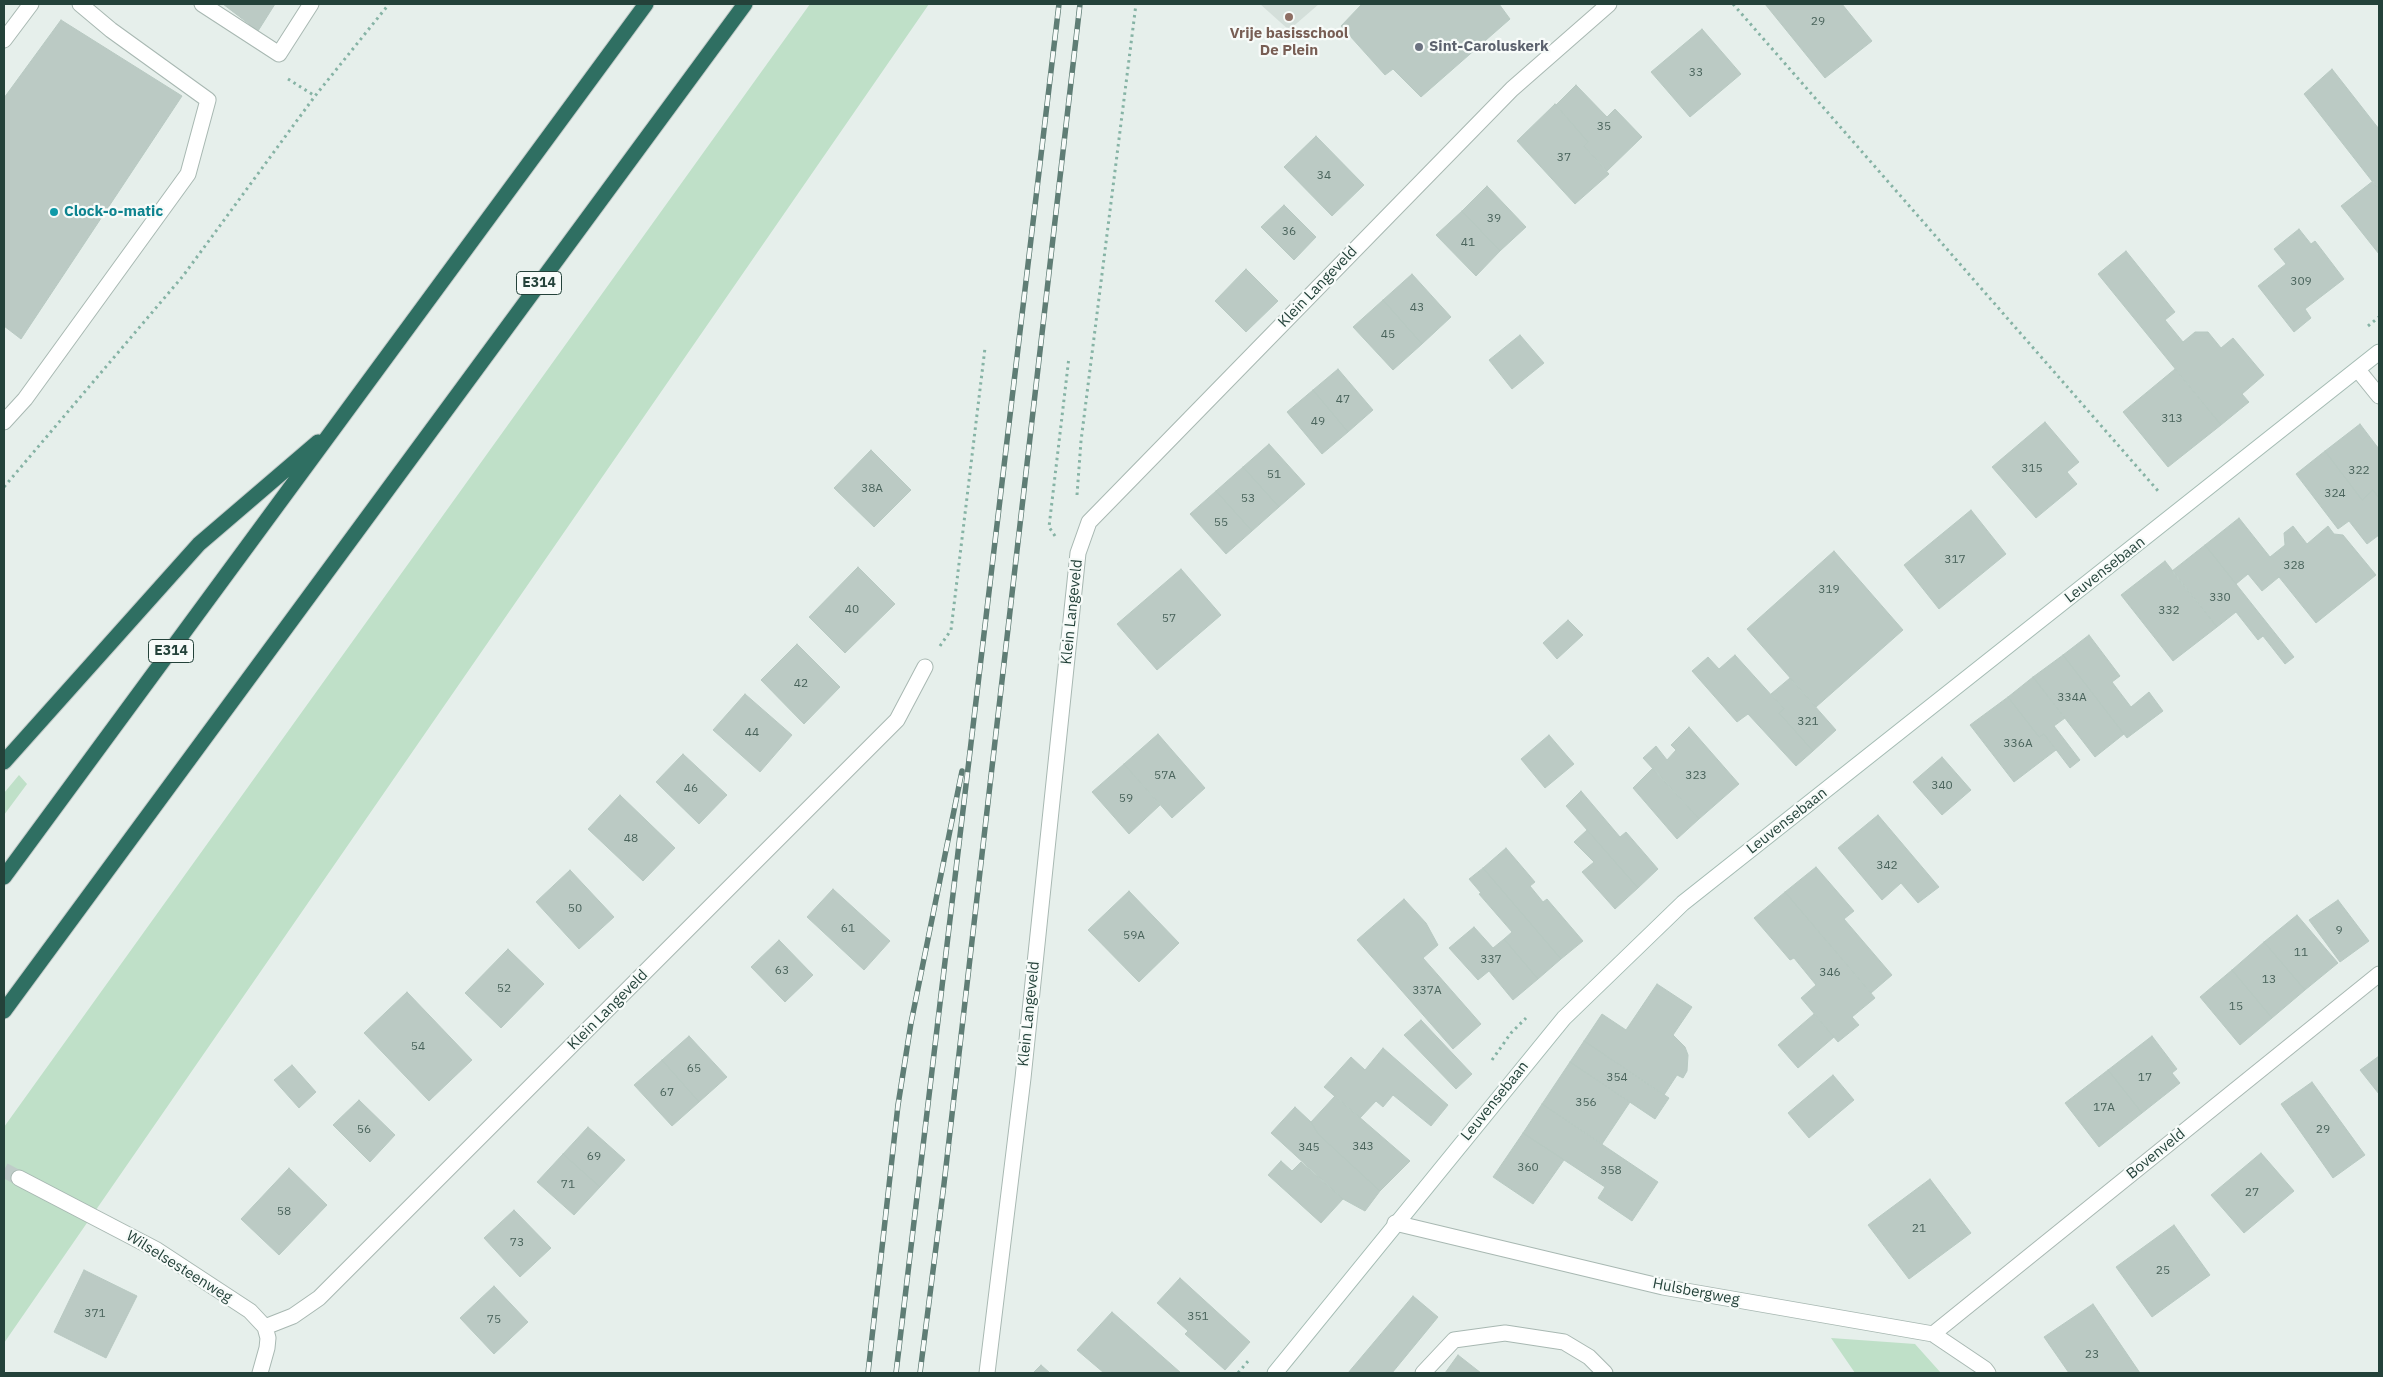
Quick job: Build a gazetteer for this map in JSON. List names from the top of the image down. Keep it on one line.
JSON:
{"streets":{"highway":["E314"],"street":["Klein Langeveld","Leuvensebaan","Bovenveld","Wilselsesteenweg","Hulsbergweg"]},"crossings":[["Klein Langeveld","Wilselsesteenweg"],["Leuvensebaan","Hulsbergweg"],["Bovenveld","Hulsbergweg"]],"places":["Vrije basisschool De Plein","Sint-Caroluskerk","Clock-o-matic"],"house_numbers":["29","33","35","37","34","39","36","41","309","43","45","47","313","49","315","322","51","38A","324","53","55","317","328","319","330","40","332","57","42","334A","321","44","336A","57A","323","340","46","59","48","342","50","61","9","59A","11","337","63","346","13","52","337A","15","54","65","354","17","67","356","17A","56","29","343","345","69","360","358","71","27","58","21","73","25","371","351","75","23"]}
